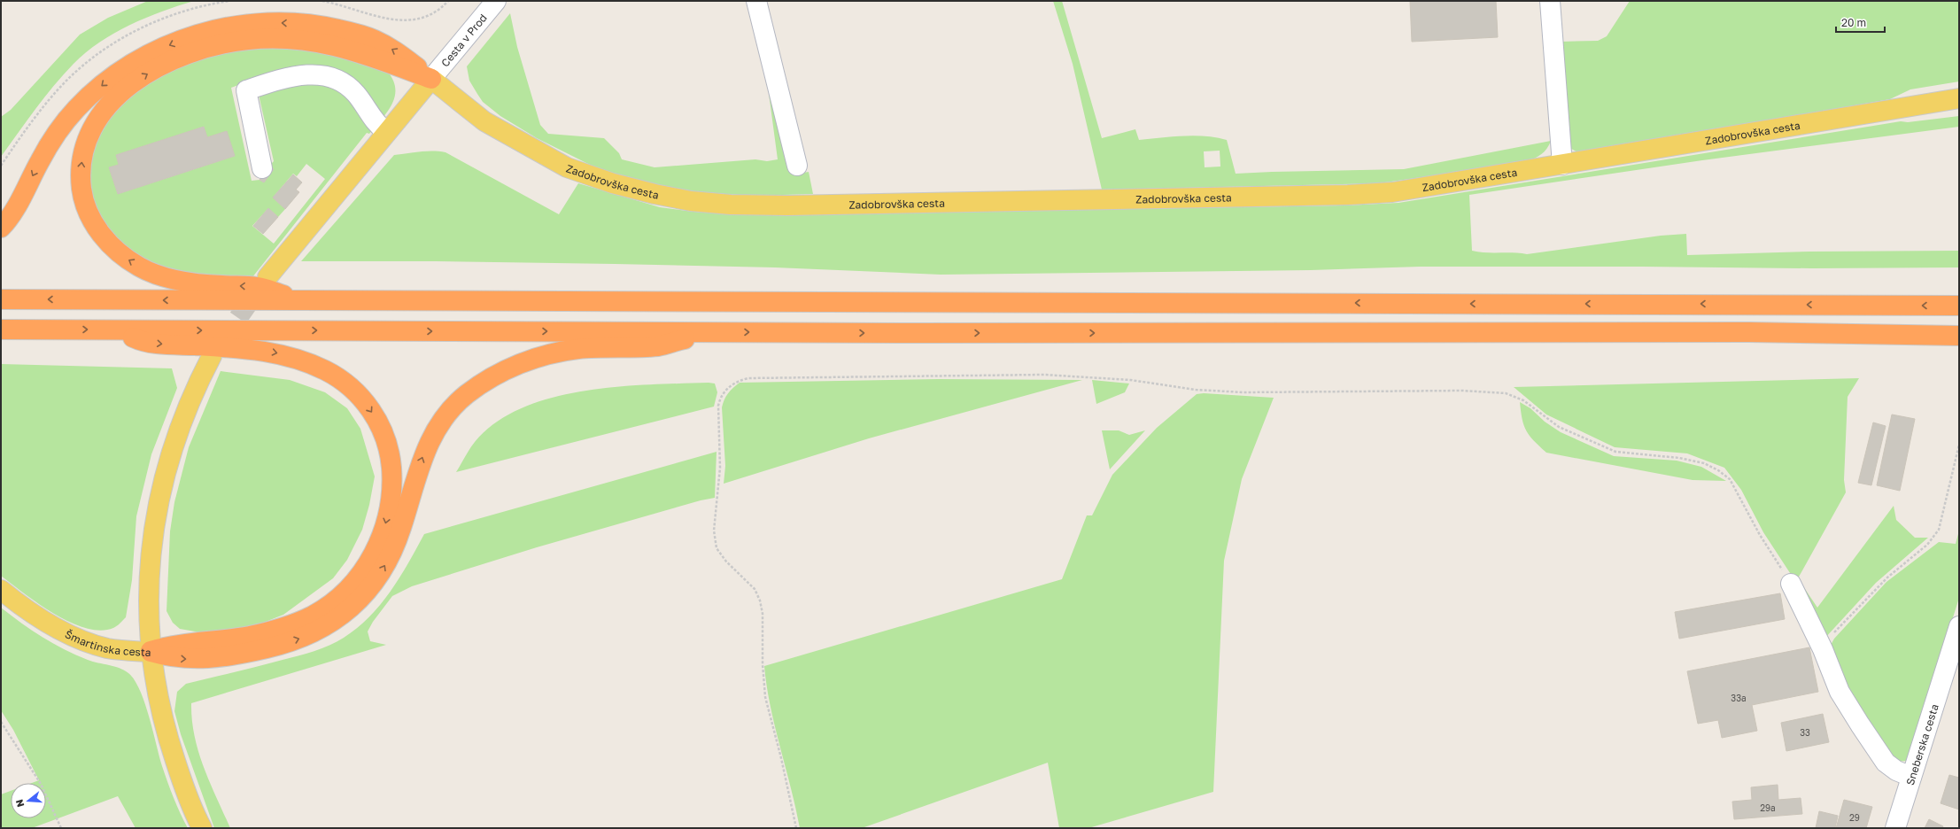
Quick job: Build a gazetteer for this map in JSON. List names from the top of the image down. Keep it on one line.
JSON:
{"streets":{"main road":["Zadobrovška cesta","Šmartinska cesta"],"street":["Cesta v Prod","Sneberska cesta"]},"crossings":[["Cesta v Prod","Zadobrovška cesta"]],"house_numbers":["33a","33","29a","29"],"scale_bar":"20 m","north":"left"}
